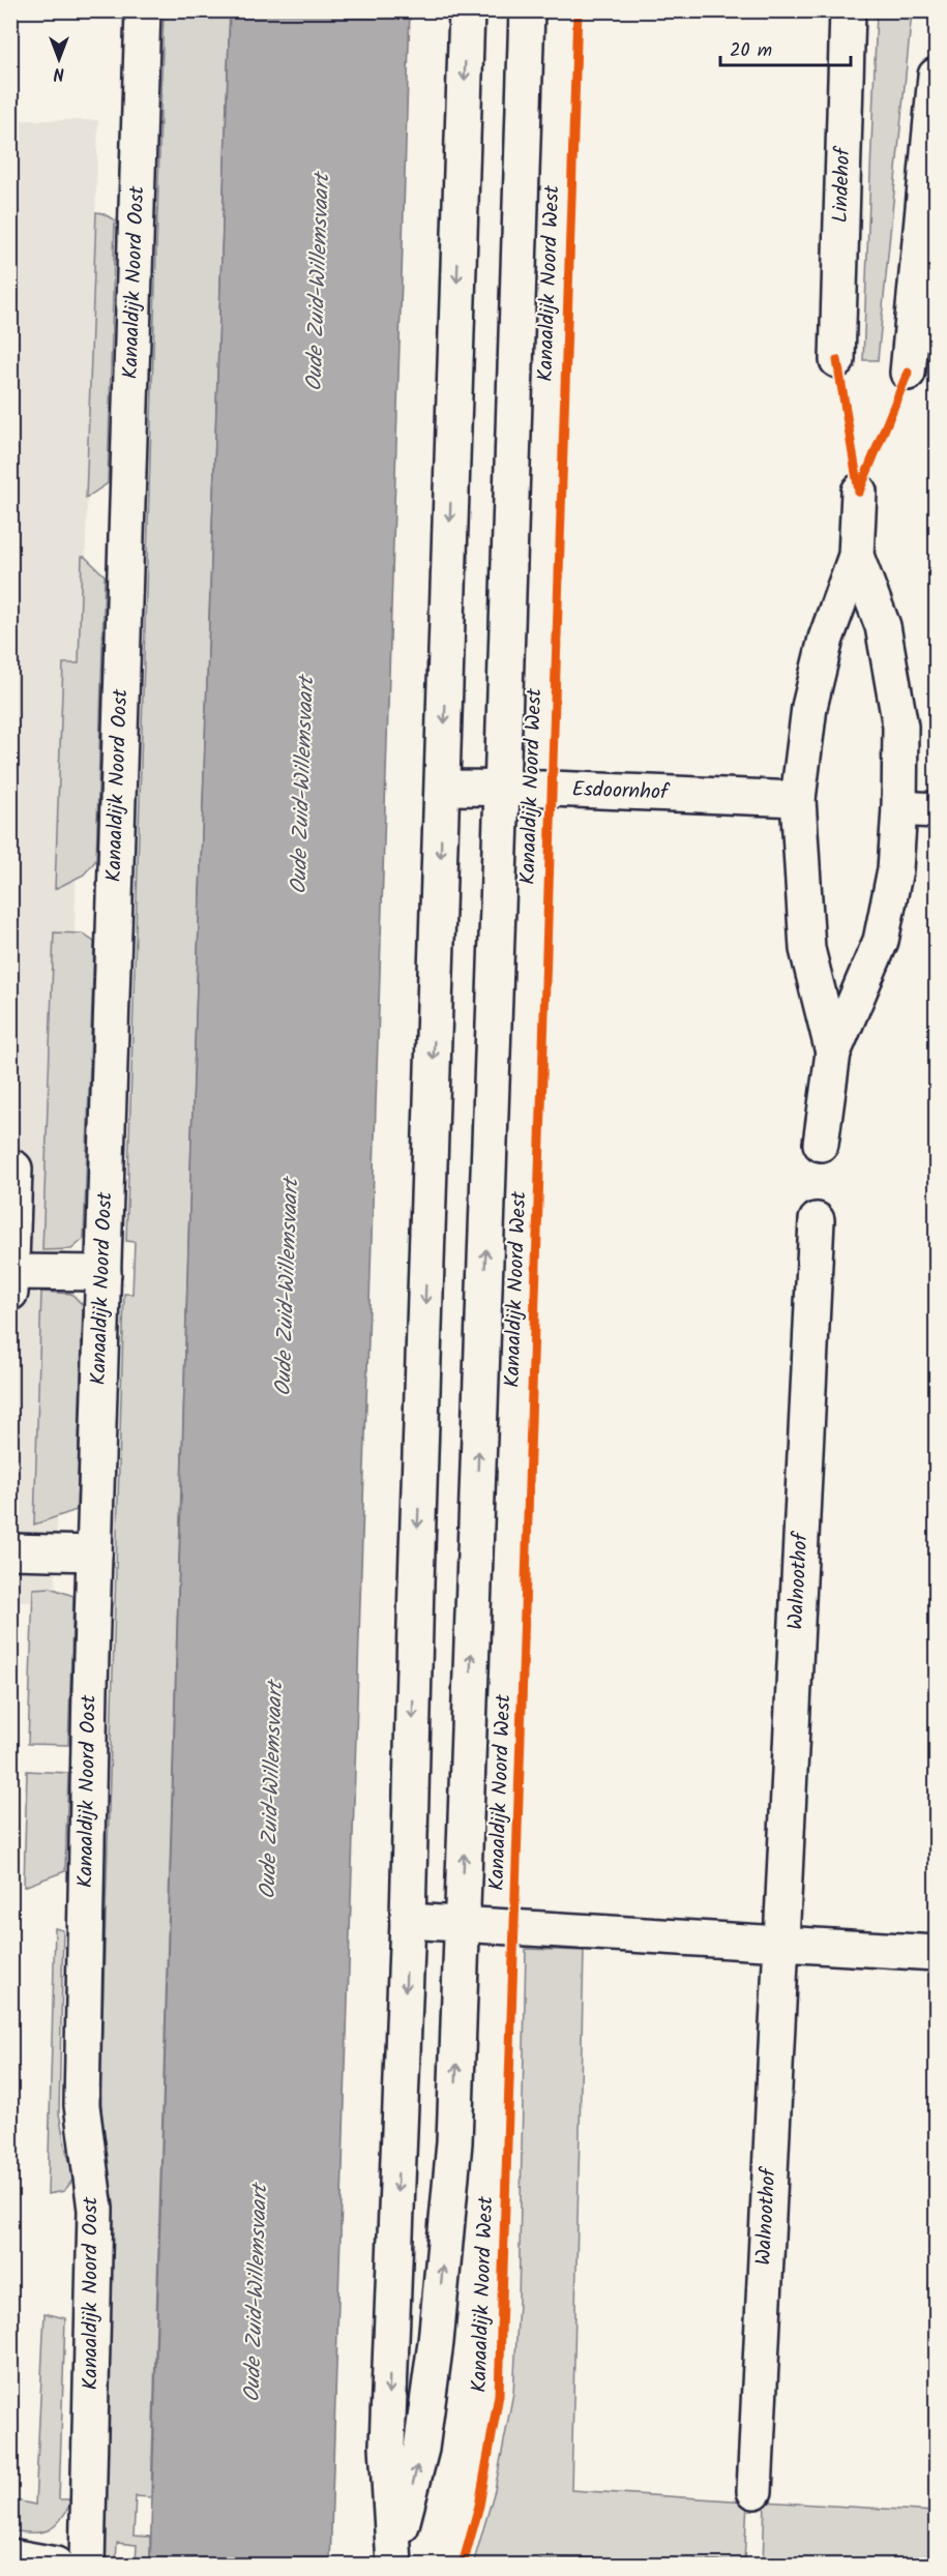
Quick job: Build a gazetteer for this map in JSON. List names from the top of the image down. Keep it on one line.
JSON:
{"streets":{"street":["Lindehof","Kanaaldijk Noord Oost","Kanaaldijk Noord West","Esdoornhof","Walnoothof"]},"crossings":[["Kanaaldijk Noord West","Esdoornhof"]],"water":["Oude Zuid-Willemsvaart"],"scale_bar":"20 m","north":"bottom"}
